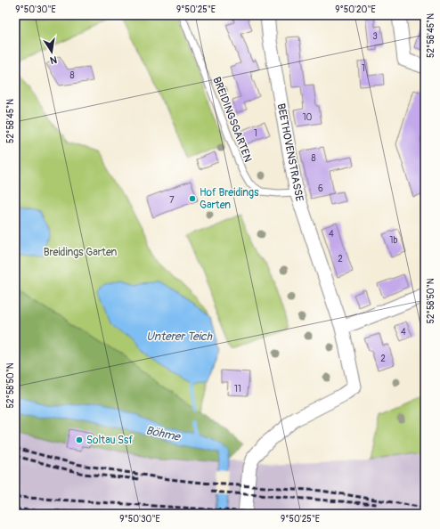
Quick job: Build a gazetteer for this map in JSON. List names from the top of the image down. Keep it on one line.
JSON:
{"streets":{"street":["BEETHOVENSTRASSE"],"lane":["BREIDINGSGARTEN"]},"crossings":[["BREIDINGSGARTEN","BEETHOVENSTRASSE"]],"water":["Unterer Teich","Böhme"],"parks":["Breidings Garten"],"places":["Hof Breidings Garten","Soltau Ssf"],"house_numbers":["3","1","8","10","1","8","6","7","4","1b","2","4","2","11"],"north":"bottom","coordinates":["9°50'30\"E","9°50'25\"E","9°50'20\"E","52°58'45\"N","52°58'50\"N"]}
